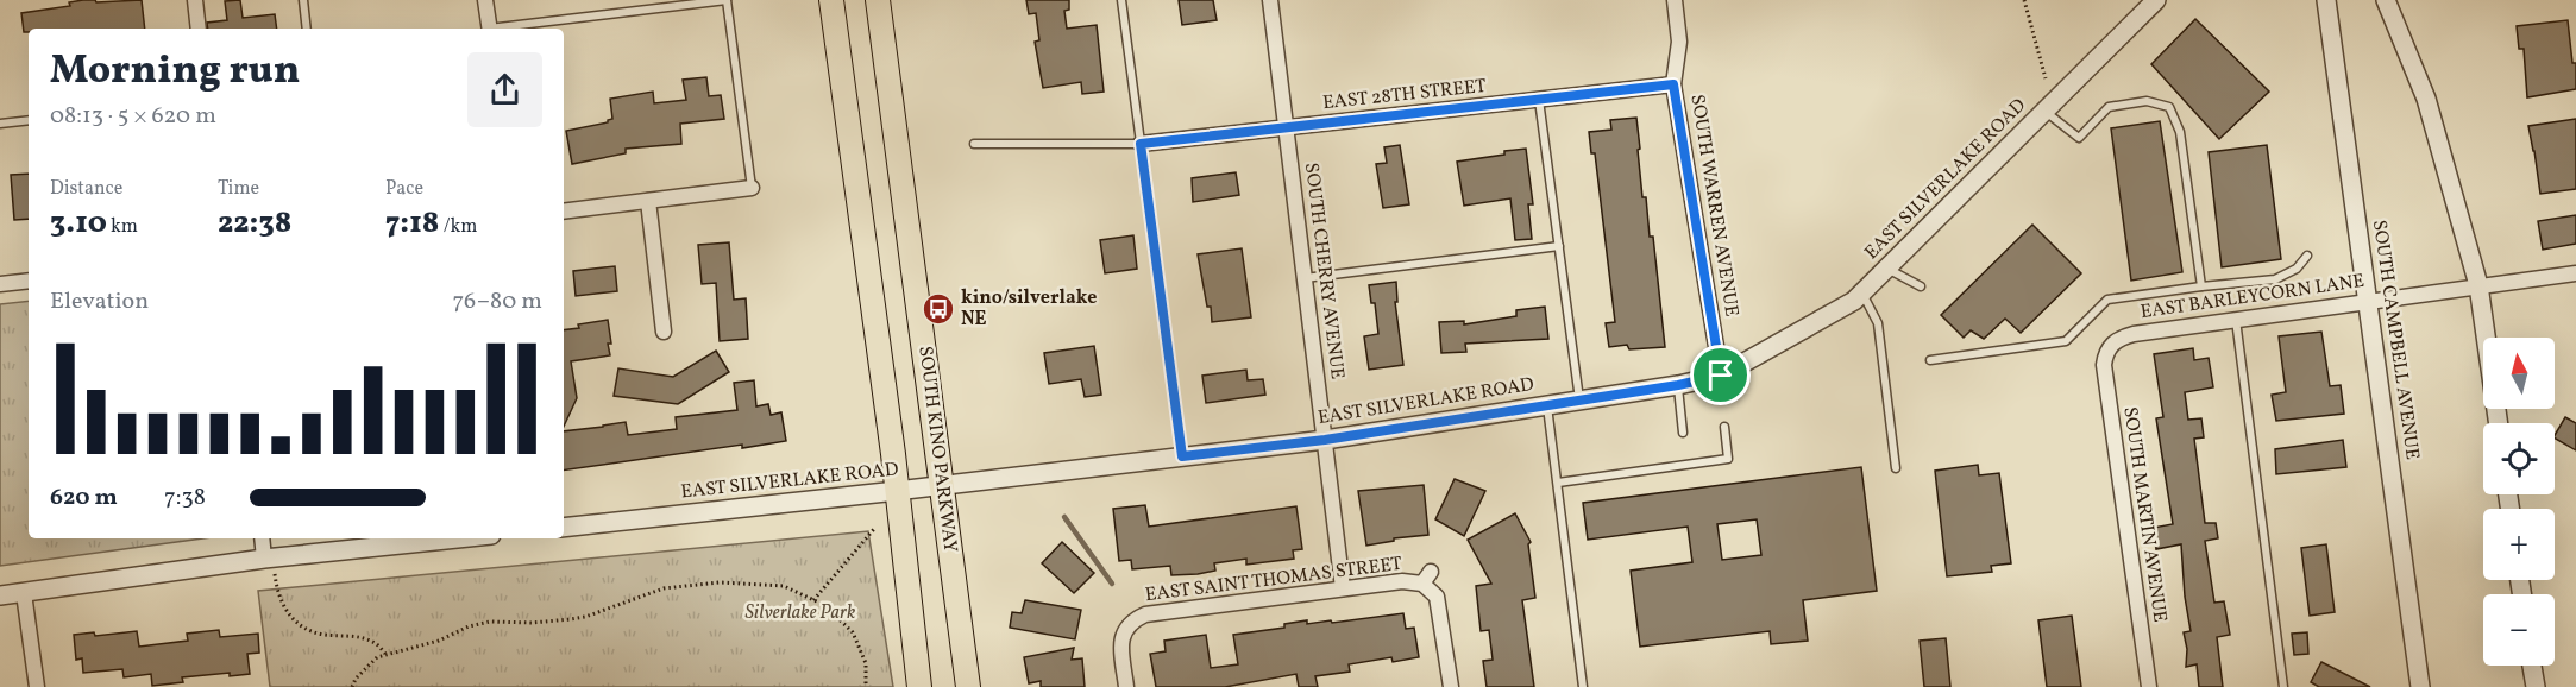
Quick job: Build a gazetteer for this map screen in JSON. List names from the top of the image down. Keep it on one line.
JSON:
{"streets":{"main road":["SOUTH KINO PARKWAY"],"street":["EAST 28TH STREET","EAST SILVERLAKE ROAD","SOUTH WARREN AVENUE","SOUTH CHERRY AVENUE","EAST BARLEYCORN LANE","SOUTH CAMPBELL AVENUE","SOUTH MARTIN AVENUE","EAST SAINT THOMAS STREET"]},"crossings":[["EAST 28TH STREET","SOUTH WARREN AVENUE"],["EAST 28TH STREET","SOUTH CHERRY AVENUE"],["EAST SILVERLAKE ROAD","SOUTH WARREN AVENUE"],["EAST SILVERLAKE ROAD","SOUTH CHERRY AVENUE"],["EAST SILVERLAKE ROAD","SOUTH KINO PARKWAY"],["SOUTH CHERRY AVENUE","EAST SAINT THOMAS STREET"],["EAST BARLEYCORN LANE","SOUTH CAMPBELL AVENUE"],["EAST BARLEYCORN LANE","SOUTH MARTIN AVENUE"]],"parks":["Silverlake Park"],"places":{"bus stop":["kino/silverlake NE"]},"north":"top","page":{"heading":["Morning run","08:13 · 5 × 620 m"],"stats":[["Distance","3.10 km"],["Time","22:38"],["Pace","7:18 /km"]],"chart":["Elevation","76–80 m"],"map_buttons":["+","−"],"list":[{"name":"620 m","note":"7:38"}]}}
